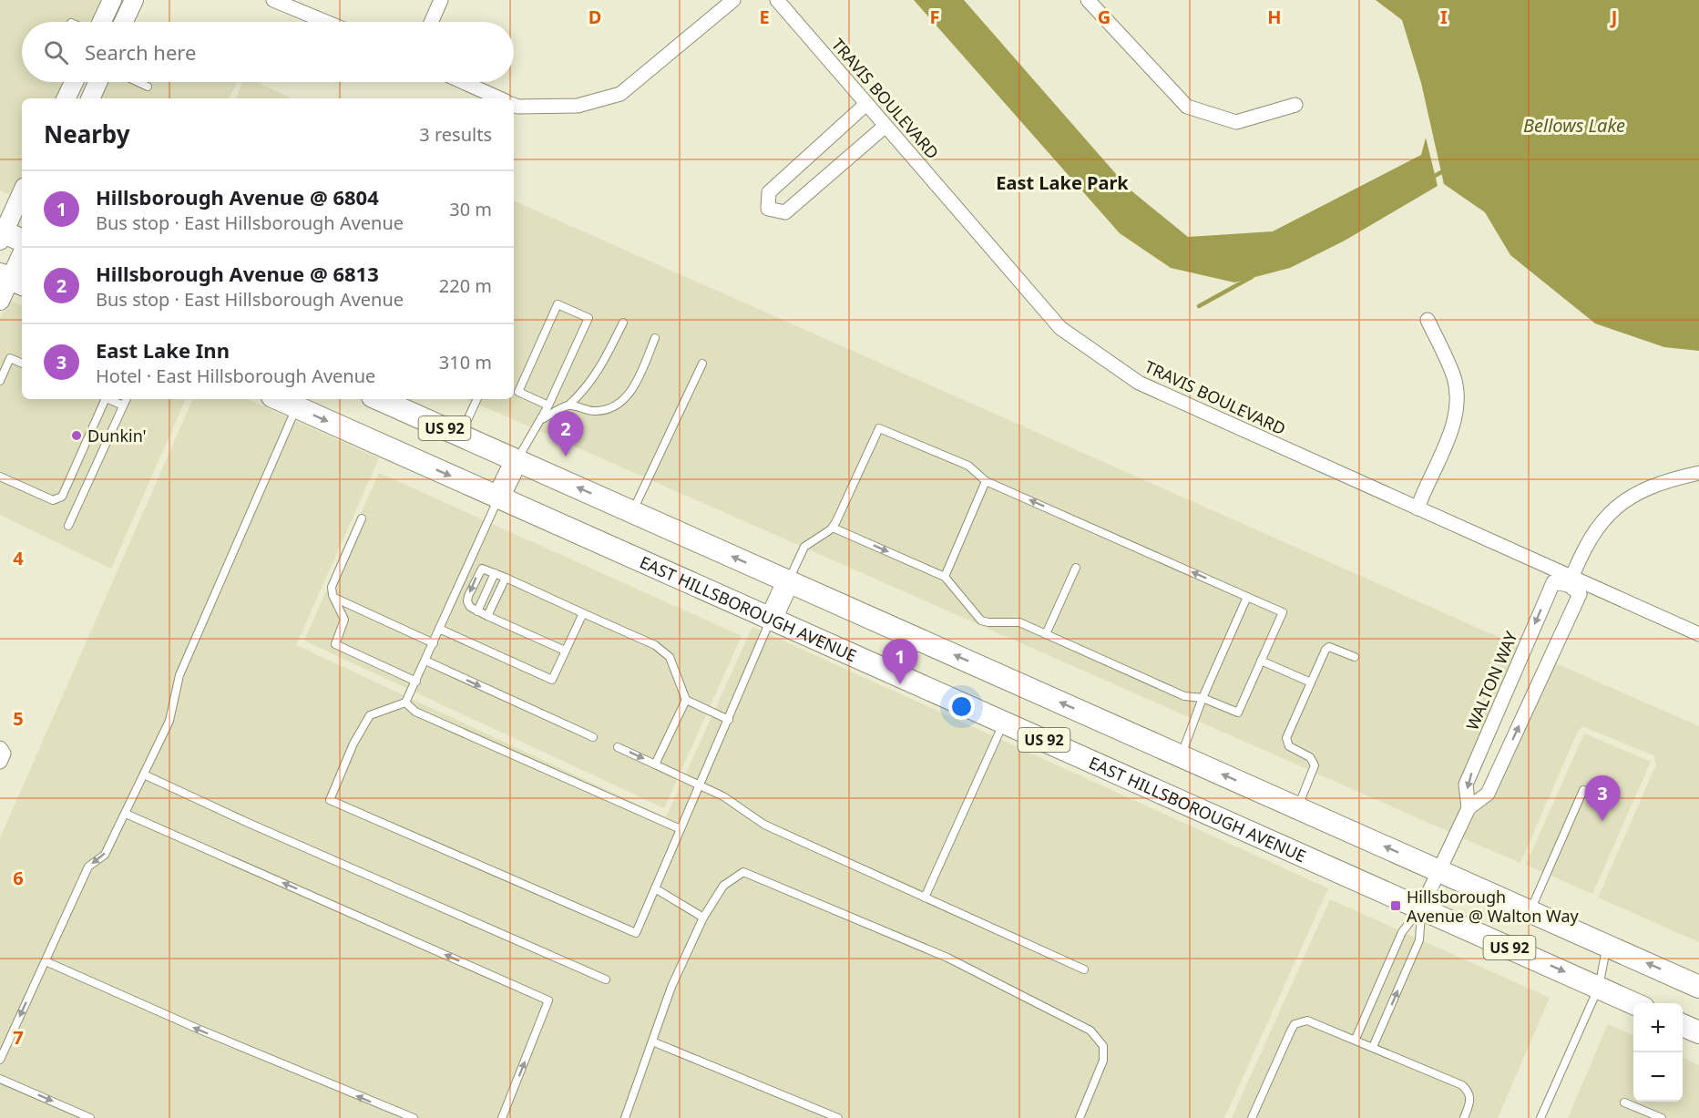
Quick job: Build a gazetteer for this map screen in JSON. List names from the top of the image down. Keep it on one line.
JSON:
{"streets":{"main road":["US 92","EAST HILLSBOROUGH AVENUE"],"street":["TRAVIS BOULEVARD","WALTON WAY"]},"crossings":[["TRAVIS BOULEVARD","WALTON WAY"],["US 92","WALTON WAY"],["EAST HILLSBOROUGH AVENUE","WALTON WAY"]],"districts":["East Lake Park"],"water":["Bellows Lake"],"places":{"other":["Dunkin'"],"transit":["Hillsborough Avenue @ Walton Way"]},"page":{"search":"Search here","heading":["Nearby","3 results"],"list":[{"mark":"1","name":"Hillsborough Avenue @ 6804","note":"Bus stop · East Hillsborough Avenue","value":"30 m"},{"mark":"2","name":"Hillsborough Avenue @ 6813","note":"Bus stop · East Hillsborough Avenue","value":"220 m"},{"mark":"3","name":"East Lake Inn","note":"Hotel · East Hillsborough Avenue","value":"310 m"}],"pins":["2","1","3"],"map_buttons":["+","−"]},"grid":{"columns":["D","E","F","G","H","I","J"],"rows":["4","5","6","7"]}}
